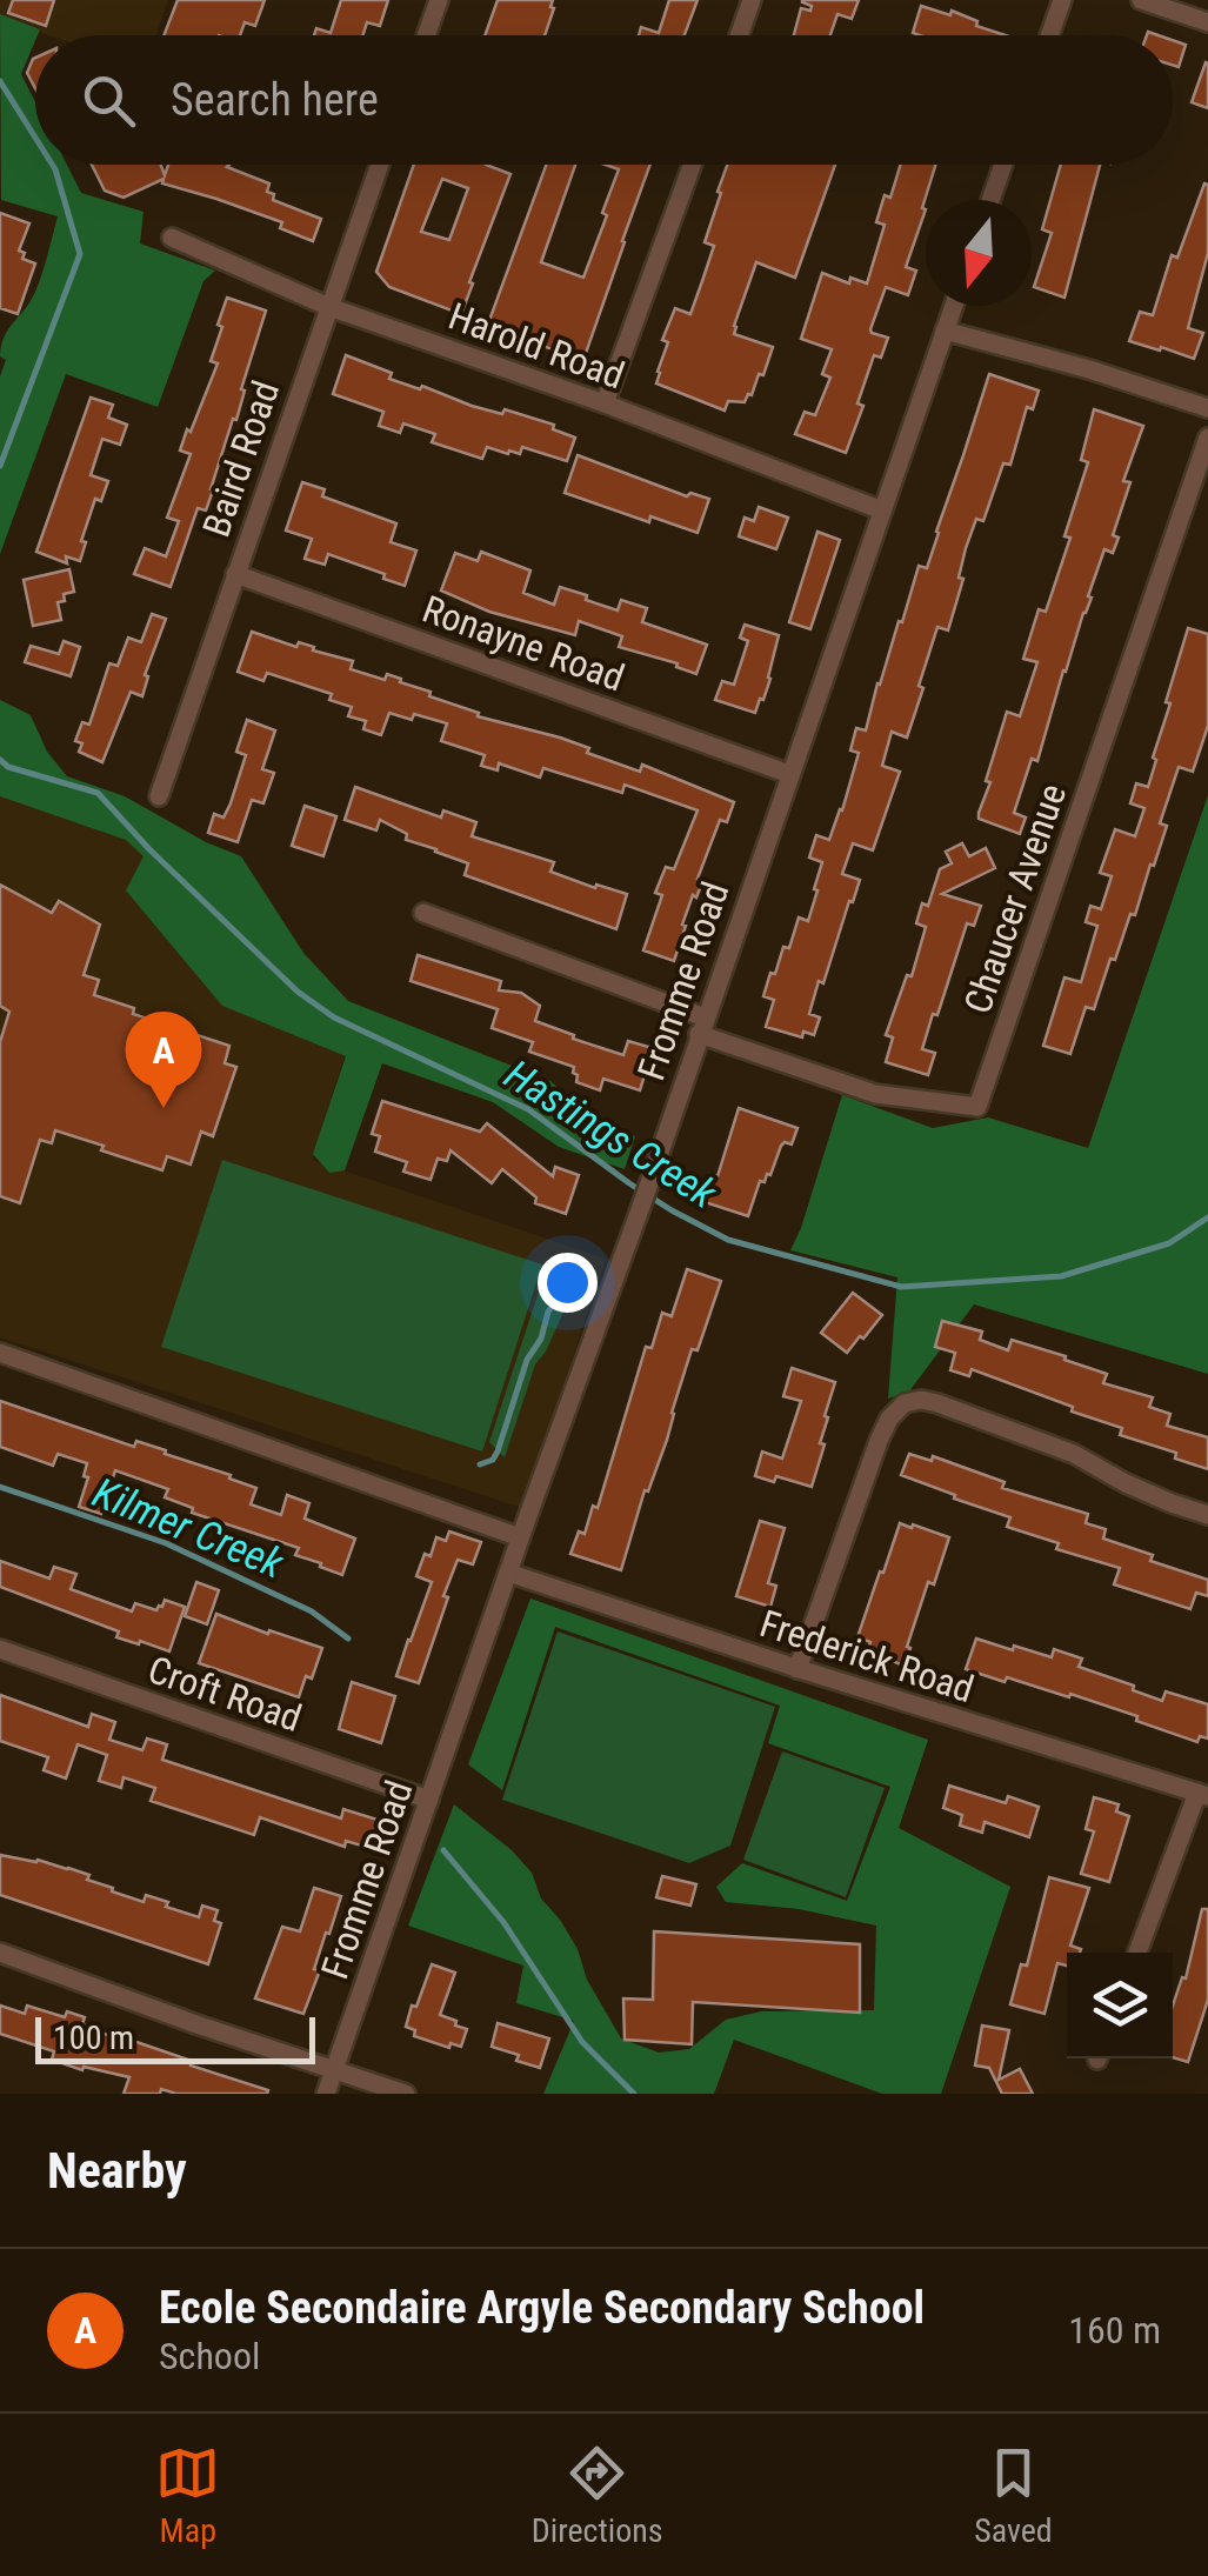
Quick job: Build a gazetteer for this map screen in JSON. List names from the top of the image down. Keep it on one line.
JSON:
{"streets":{"street":["Harold Road","Baird Road","Ronayne Road","Chaucer Avenue","Fromme Road","Frederick Road","Croft Road"]},"crossings":[["Harold Road","Baird Road"],["Harold Road","Fromme Road"],["Baird Road","Ronayne Road"],["Ronayne Road","Fromme Road"],["Chaucer Avenue","Fromme Road"],["Fromme Road","Frederick Road"],["Fromme Road","Croft Road"]],"water":["Hastings Creek","Kilmer Creek"],"scale_bar":"100 m","north":"bottom","page":{"search":"Search here","pins":"A","scale":"100 m","heading":"Nearby","list":[{"mark":"A","name":"Ecole Secondaire Argyle Secondary School","note":"School","value":"160 m"}],"nav":["Map","Directions","Saved"]}}
